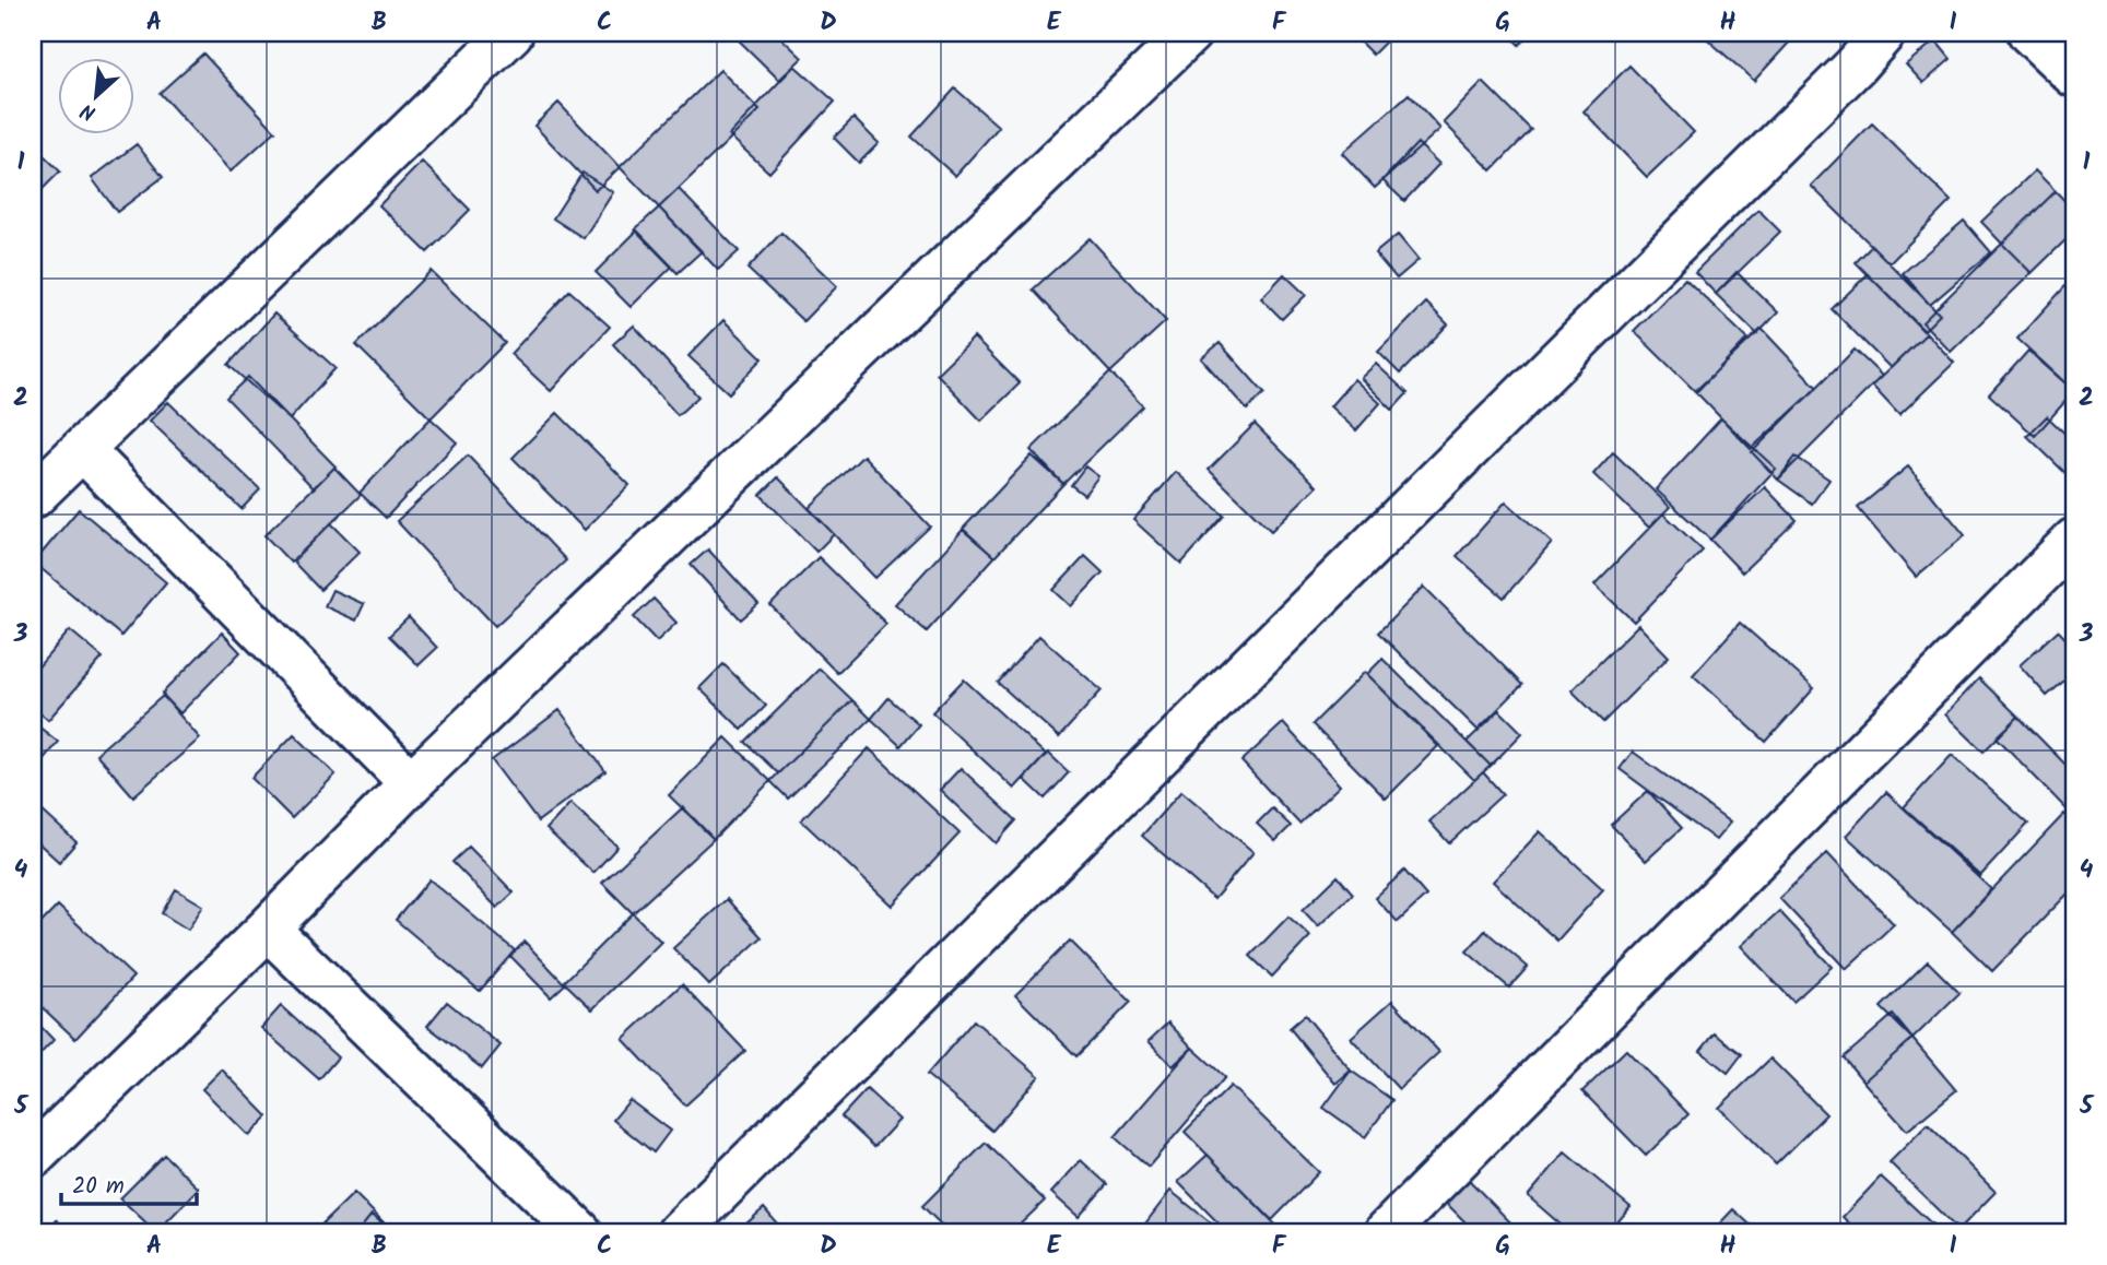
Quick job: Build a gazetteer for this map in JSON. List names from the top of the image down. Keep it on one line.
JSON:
{"scale_bar":"20 m","north":"bottom left","grid":{"columns":["A","B","C","D","E","F","G","H","I"],"rows":["1","2","3","4","5"]}}
